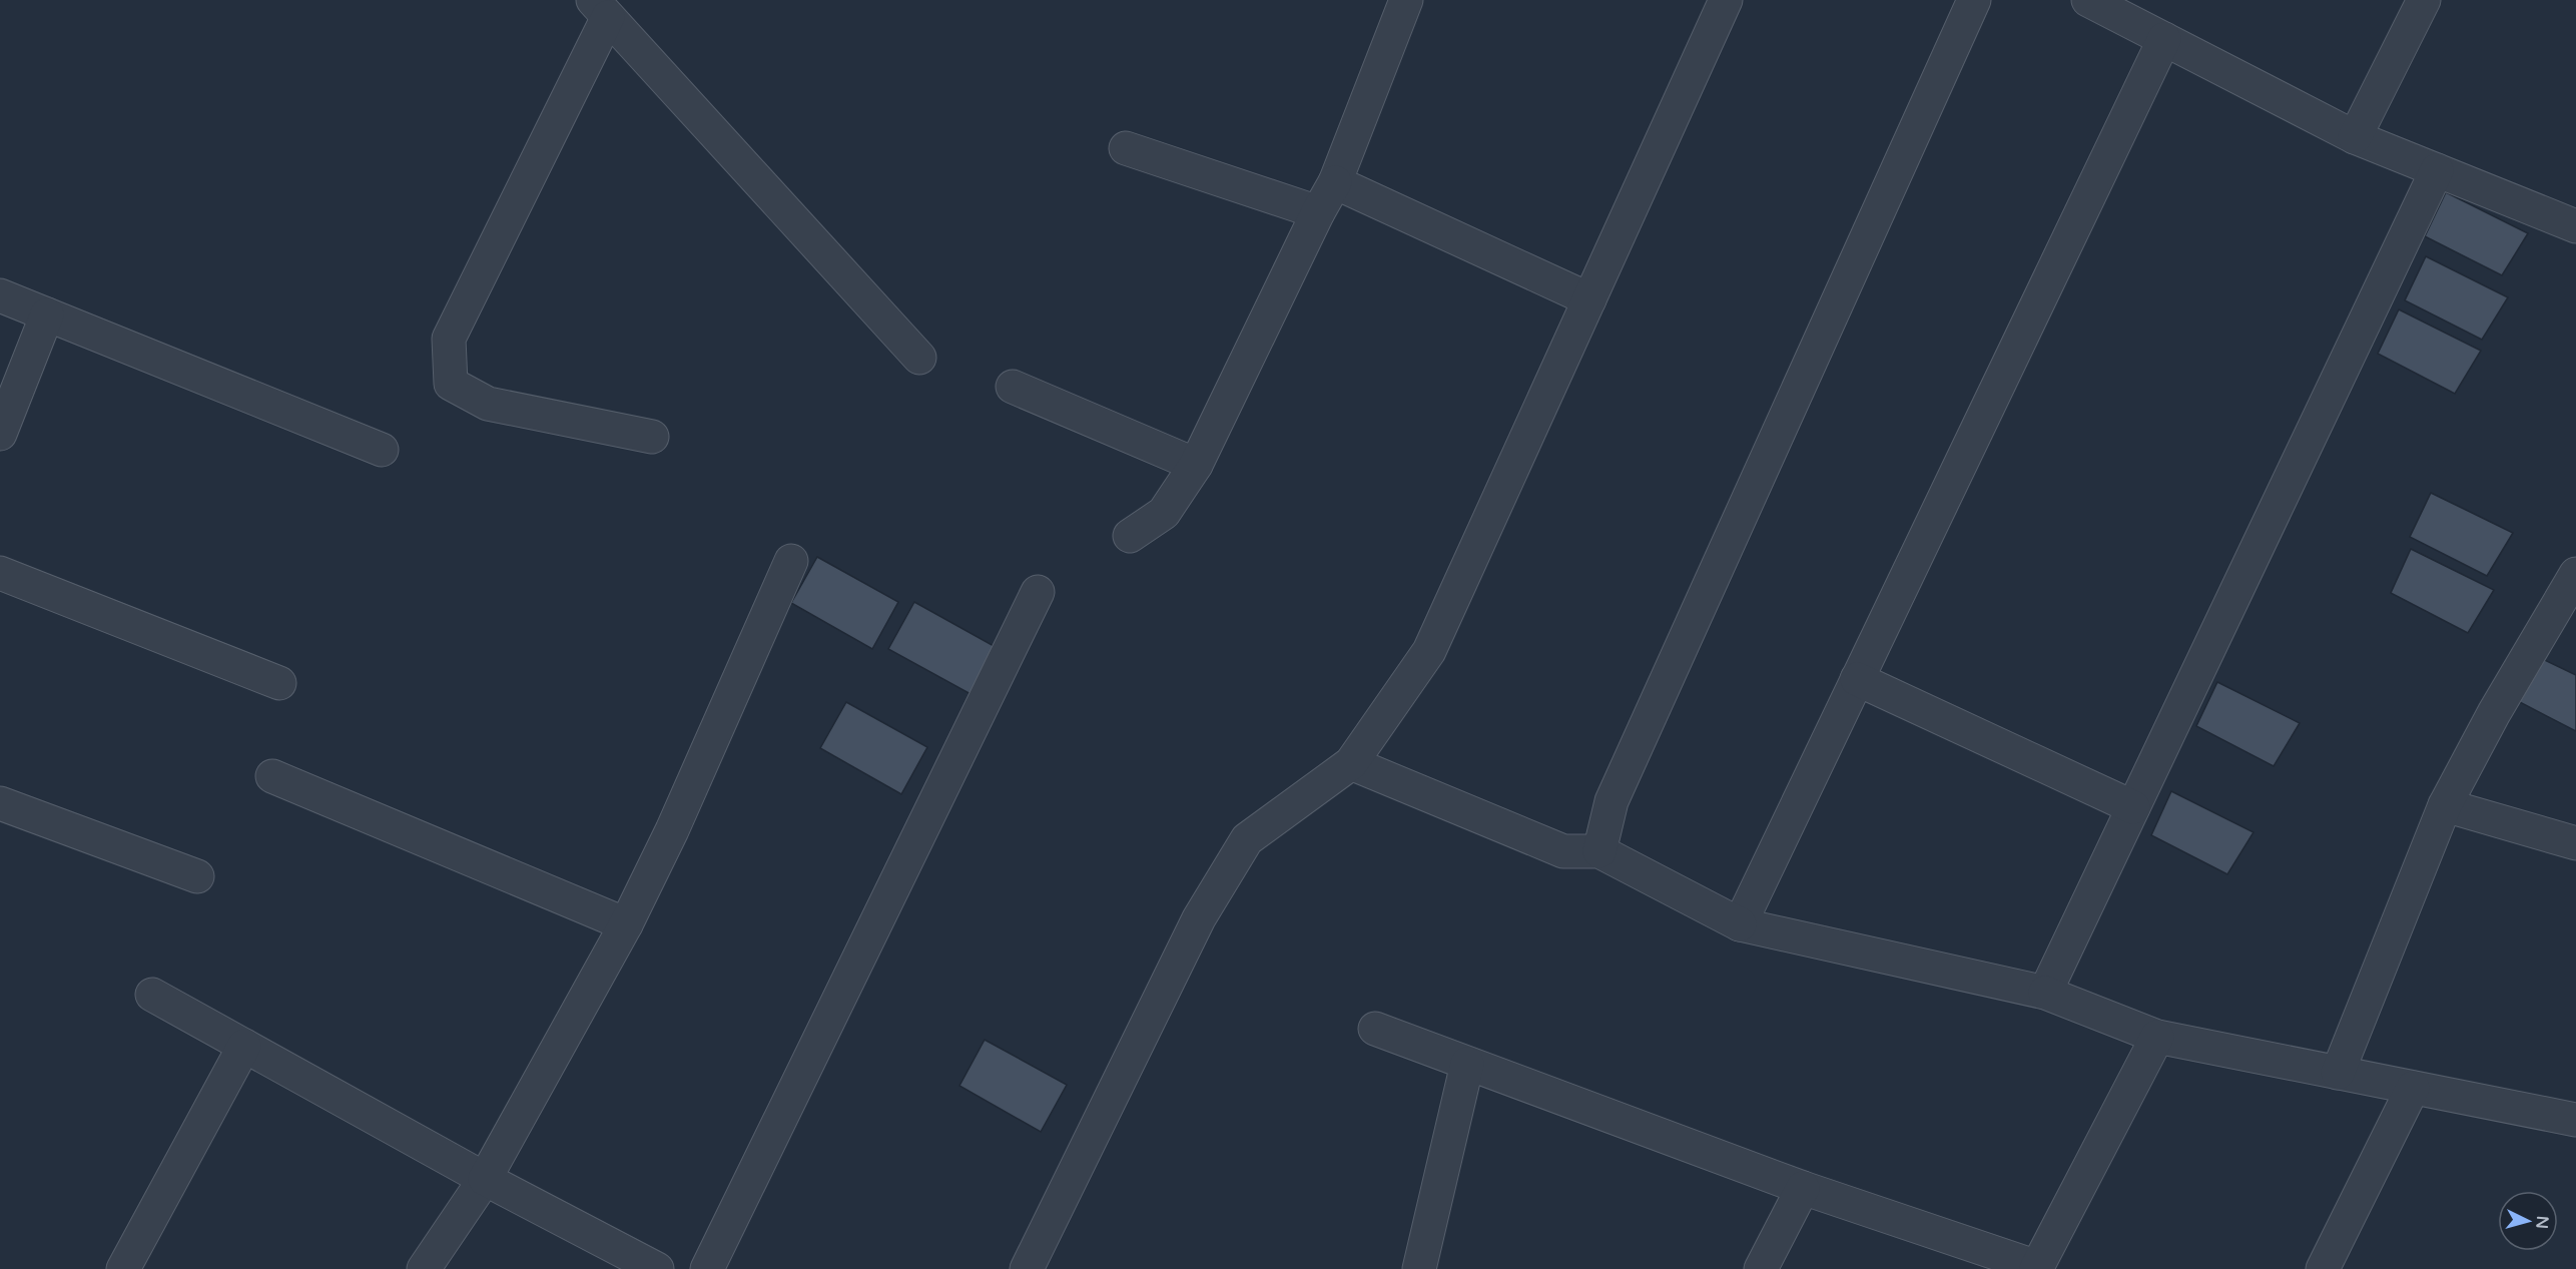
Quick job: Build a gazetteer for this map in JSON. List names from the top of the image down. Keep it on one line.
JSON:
{"north":"right"}
